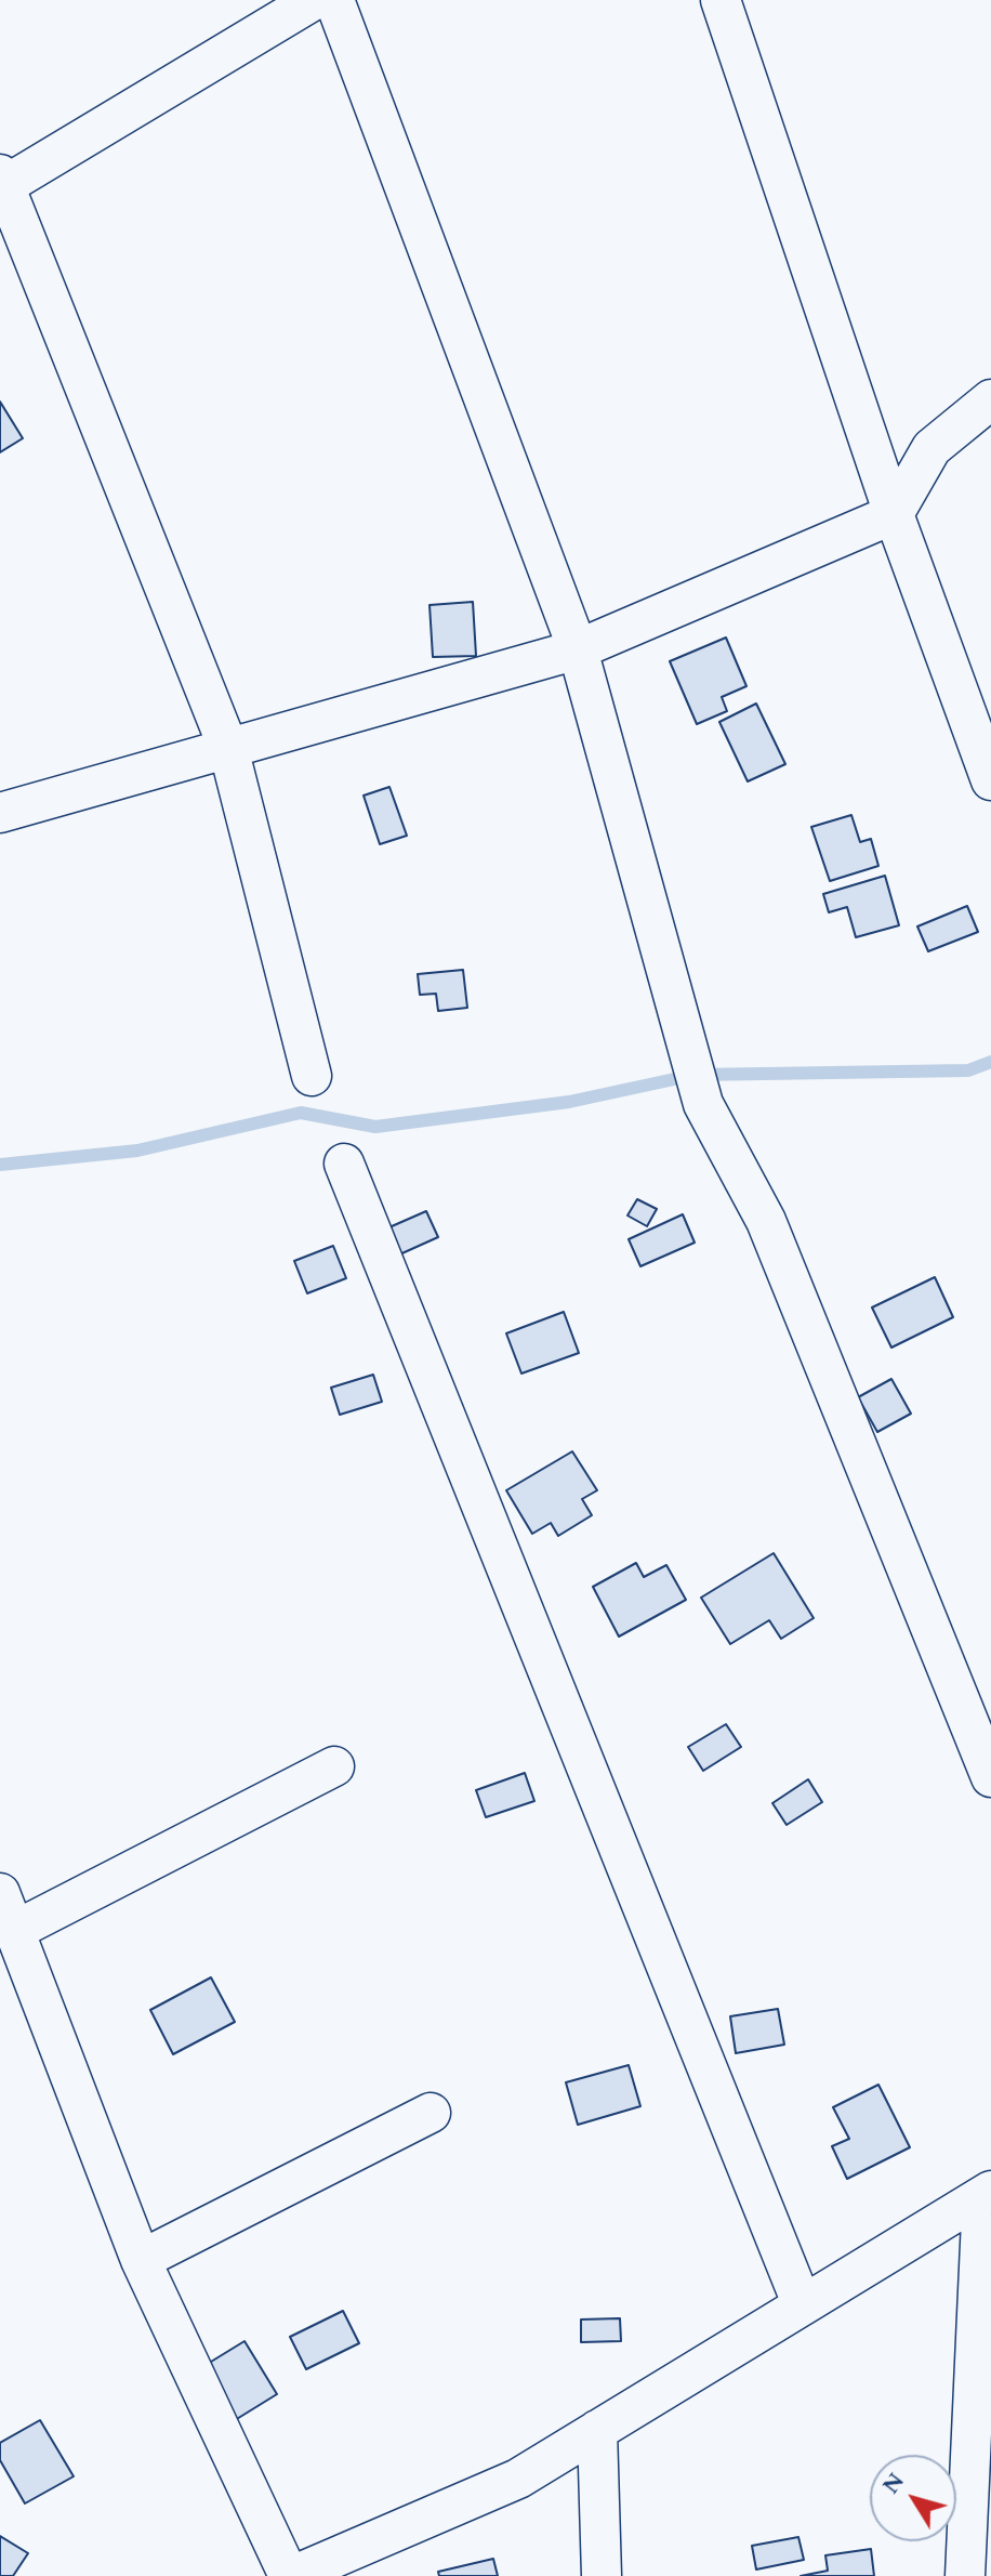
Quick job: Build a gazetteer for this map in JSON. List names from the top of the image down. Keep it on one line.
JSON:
{"north":"top left"}
